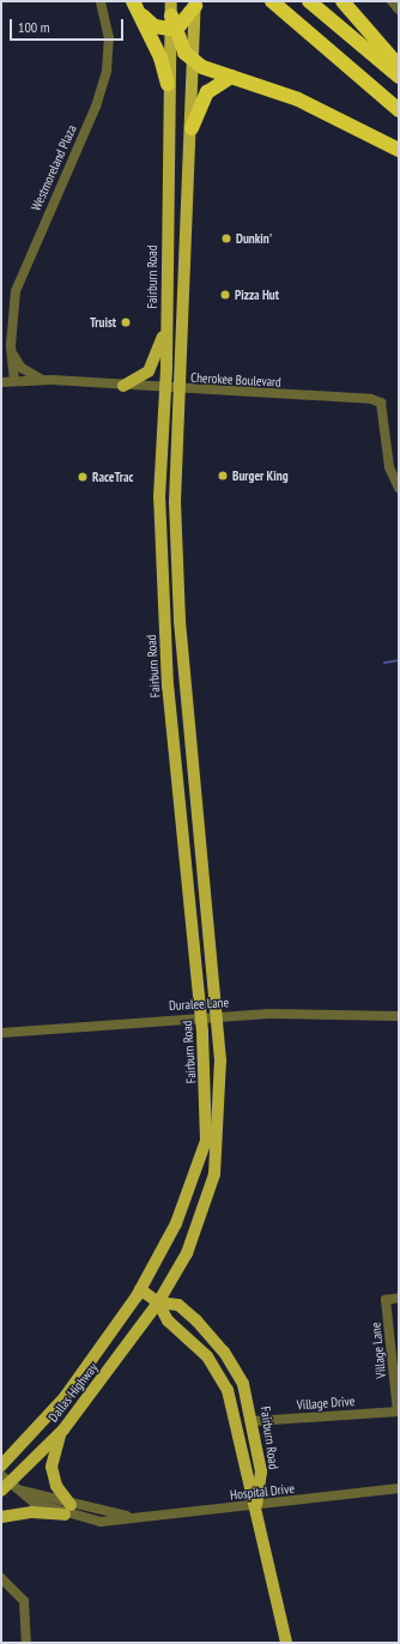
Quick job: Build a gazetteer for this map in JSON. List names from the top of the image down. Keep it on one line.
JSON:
{"streets":{"main road":["Fairburn Road","Dallas Highway"],"street":["Westmoreland Plaza","Cherokee Boulevard","Duralee Lane","Village Lane","Village Drive","Hospital Drive"]},"crossings":[["Westmoreland Plaza","Cherokee Boulevard"],["Fairburn Road","Cherokee Boulevard"],["Fairburn Road","Duralee Lane"],["Fairburn Road","Dallas Highway"],["Fairburn Road","Village Drive"],["Fairburn Road","Hospital Drive"],["Village Lane","Village Drive"],["Dallas Highway","Hospital Drive"]],"places":["Dunkin'","Pizza Hut","Truist","Burger King","RaceTrac"],"scale_bar":"100 m"}
